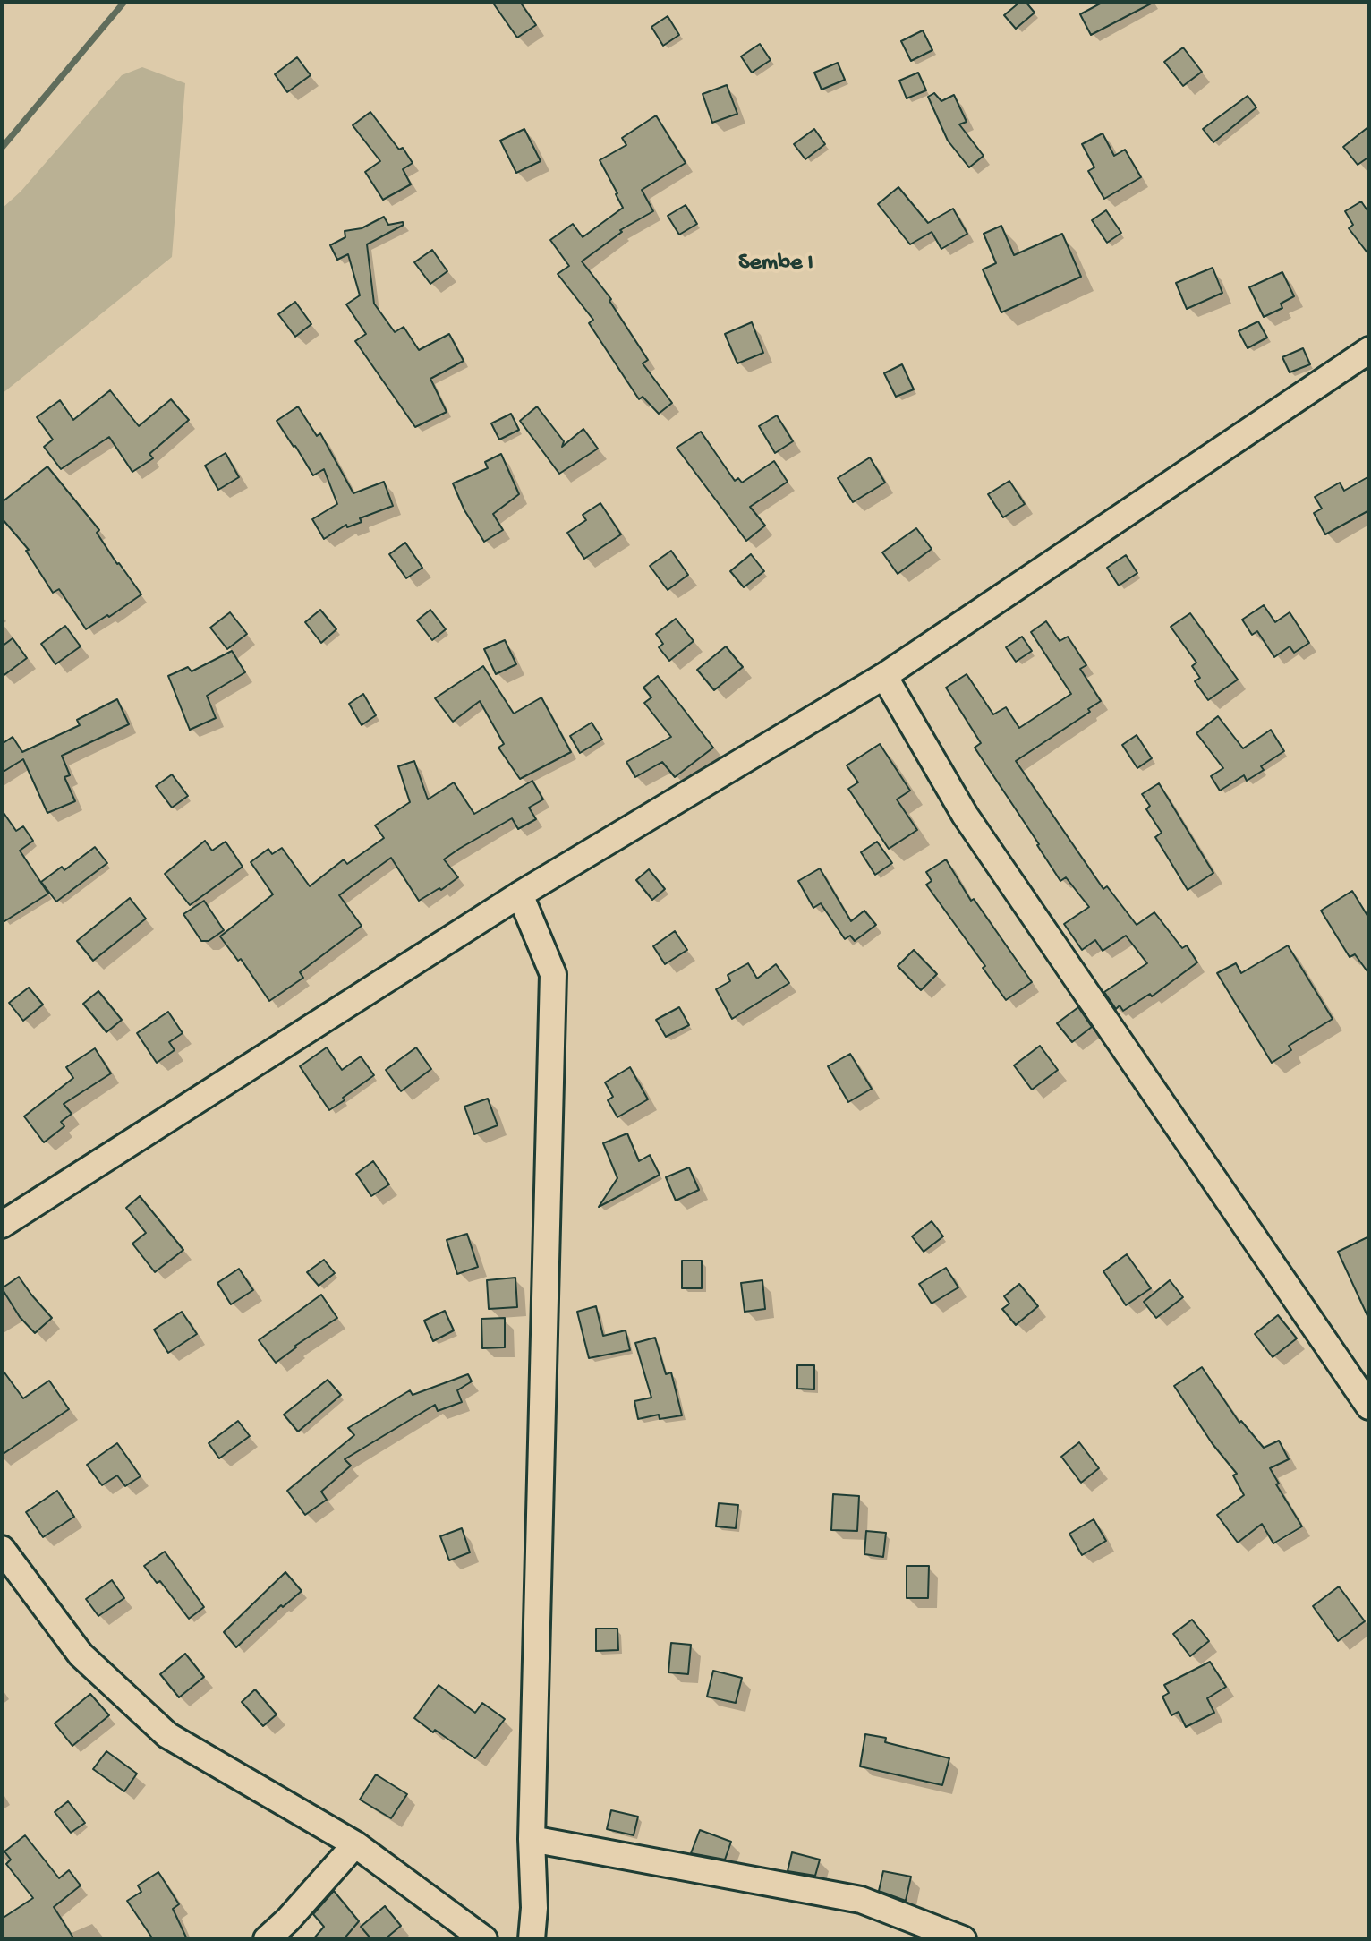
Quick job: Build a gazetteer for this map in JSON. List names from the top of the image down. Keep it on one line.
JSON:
{"districts":["Sembe I"]}
